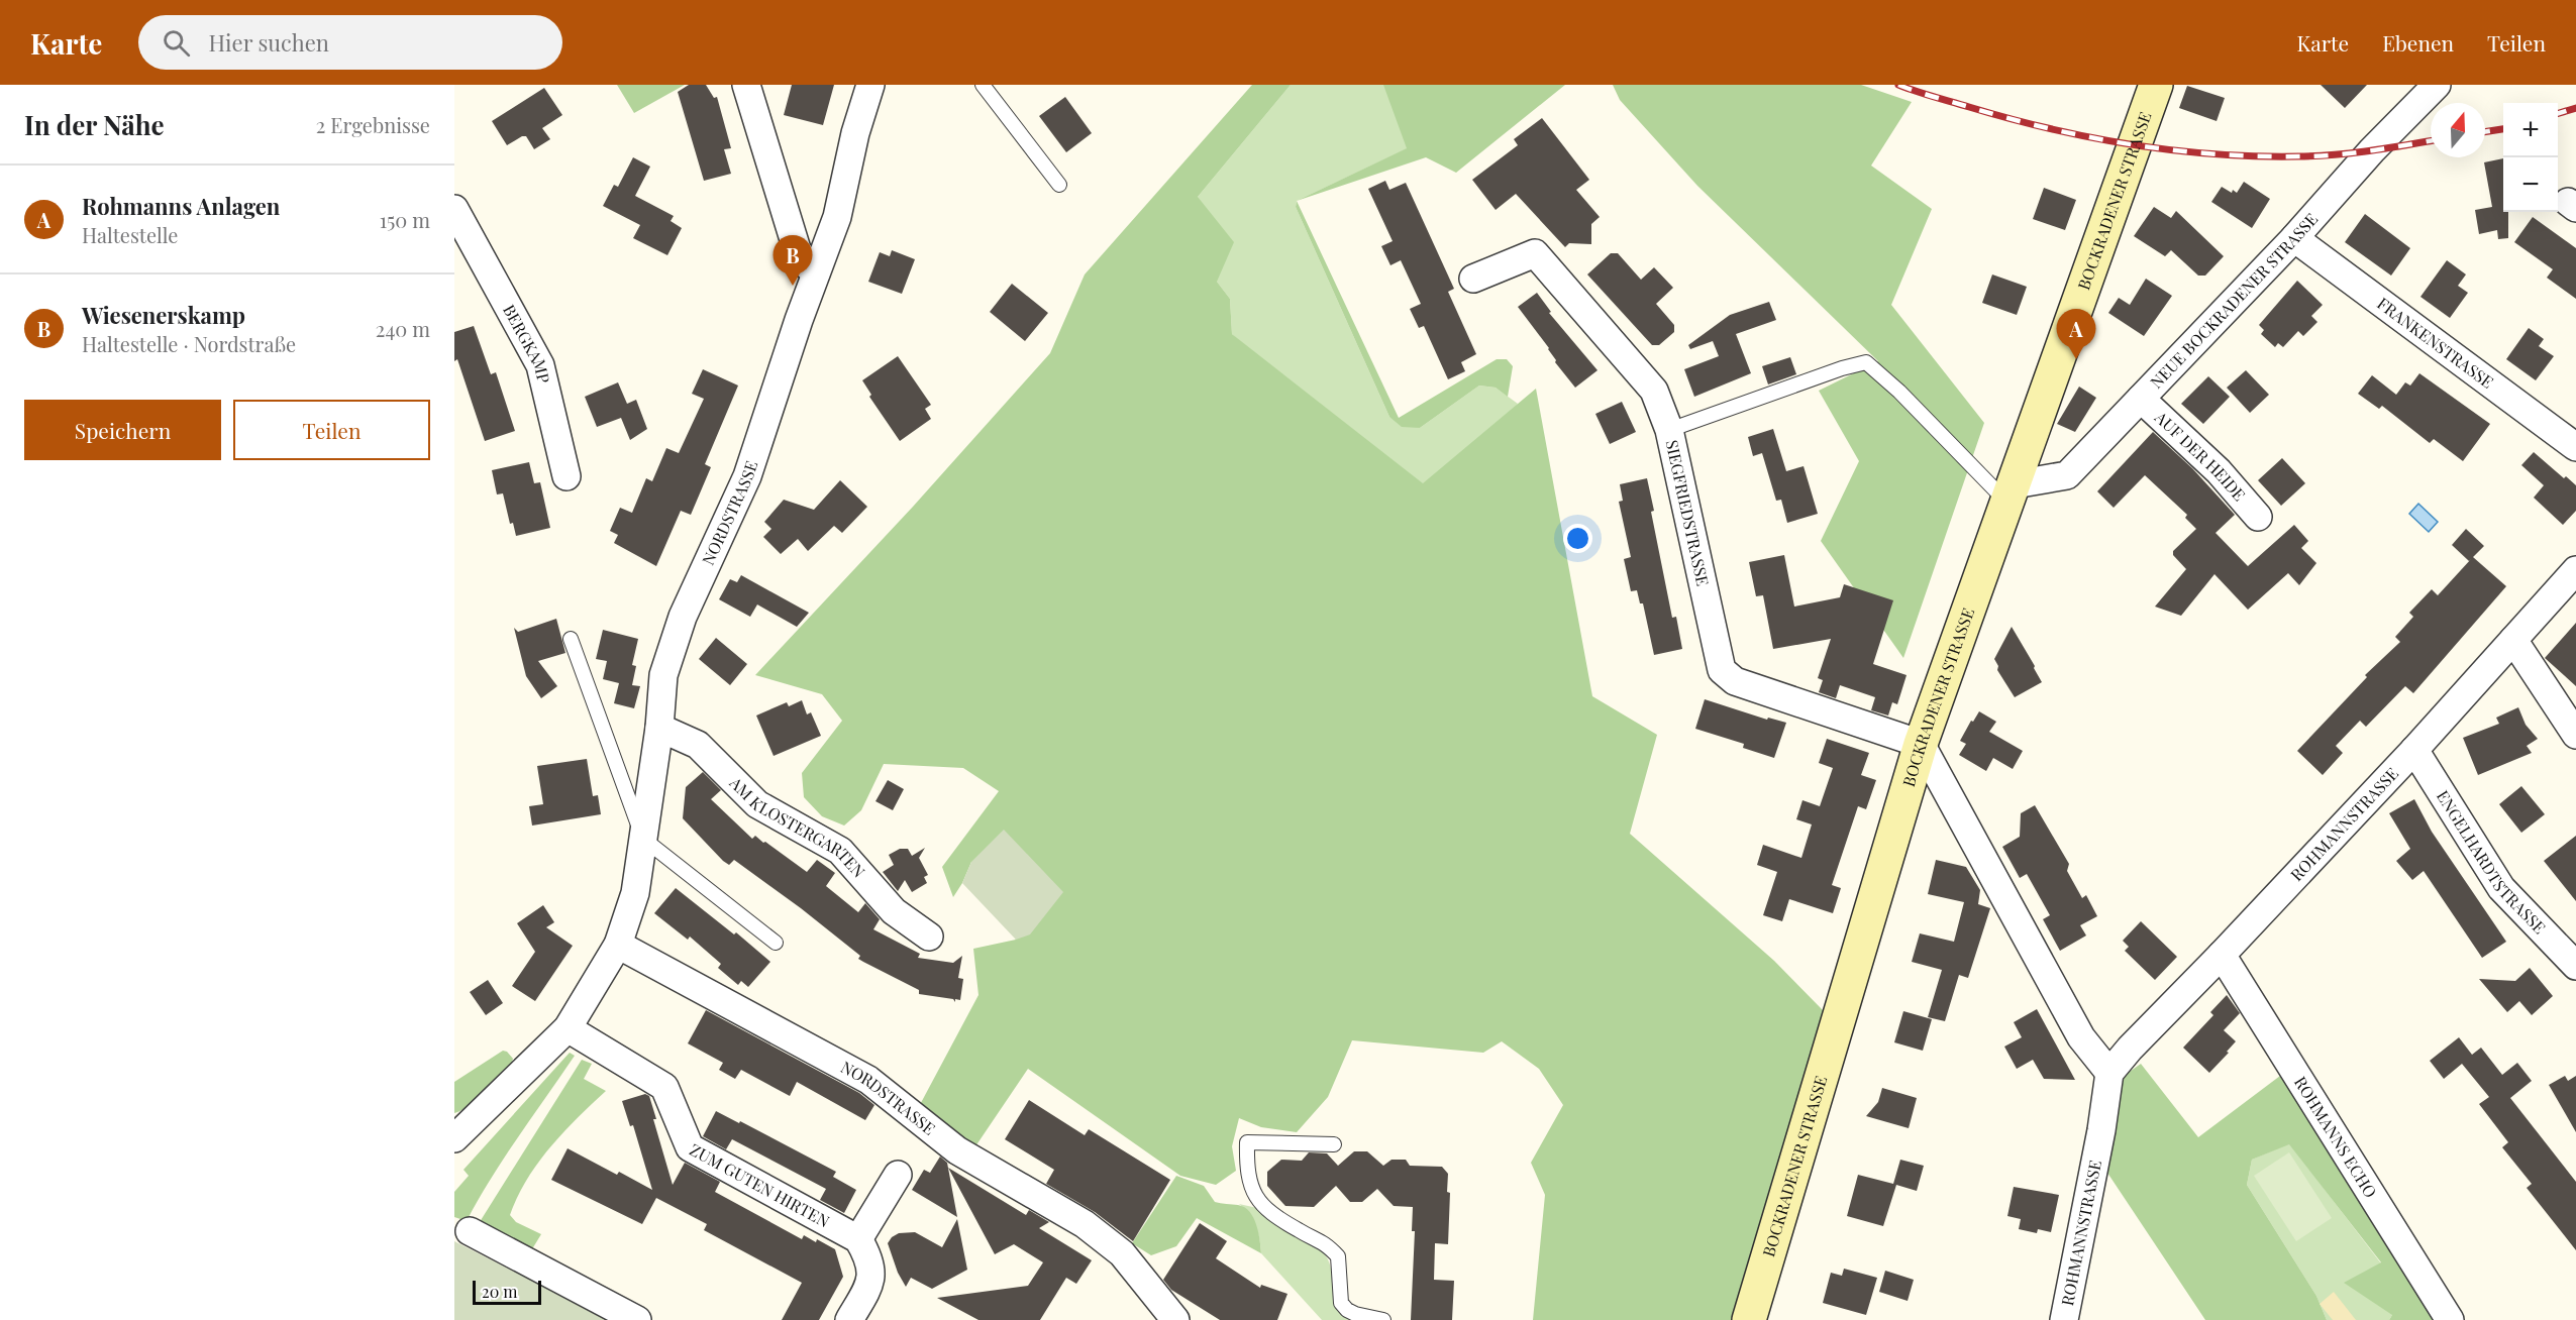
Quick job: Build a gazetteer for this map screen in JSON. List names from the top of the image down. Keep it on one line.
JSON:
{"streets":{"street":["BOCKRADENER STRASSE","NEUE BOCKRADENER STRASSE","FRANKENSTRASSE","BERGKAMP","AUF DER HEIDE","NORDSTRASSE","SIEGFRIEDSTRASSE","ROHMANNSTRASSE","AM KLOSTERGARTEN","ENGELHARDTSTRASSE","ROHMANNS ECHO","ZUM GUTEN HIRTEN"]},"crossings":[["BOCKRADENER STRASSE","NEUE BOCKRADENER STRASSE"],["BOCKRADENER STRASSE","SIEGFRIEDSTRASSE"],["NEUE BOCKRADENER STRASSE","FRANKENSTRASSE"],["NEUE BOCKRADENER STRASSE","AUF DER HEIDE"],["NORDSTRASSE","AM KLOSTERGARTEN"],["NORDSTRASSE","ZUM GUTEN HIRTEN"],["ROHMANNSTRASSE","ENGELHARDTSTRASSE"],["ROHMANNSTRASSE","ROHMANNS ECHO"]],"scale_bar":"20 m","north":"top","page":{"header":"Karte","search":"Hier suchen","nav":["Karte","Ebenen","Teilen"],"heading":["In der Nähe","2 Ergebnisse"],"map_buttons":["+","−"],"list":[{"mark":"A","name":"Rohmanns Anlagen","note":"Haltestelle","value":"150 m"},{"mark":"B","name":"Wiesenerskamp","note":"Haltestelle · Nordstraße","value":"240 m"}],"pins":["B","A"],"buttons":["Speichern","Teilen"],"scale":"20 m"}}
